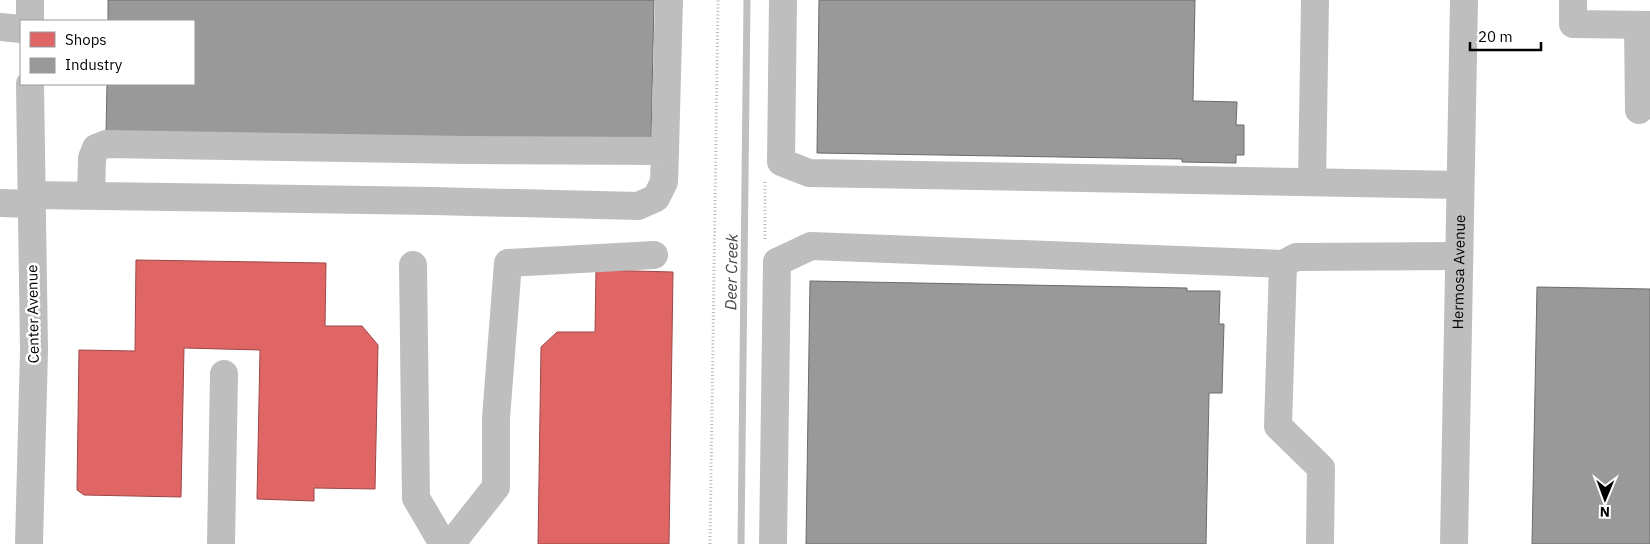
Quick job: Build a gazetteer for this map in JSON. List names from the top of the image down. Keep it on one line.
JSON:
{"streets":{"street":["Hermosa Avenue","Center Avenue"]},"water":["Deer Creek"],"legend":["Shops","Industry"],"scale_bar":"20 m","north":"bottom"}
